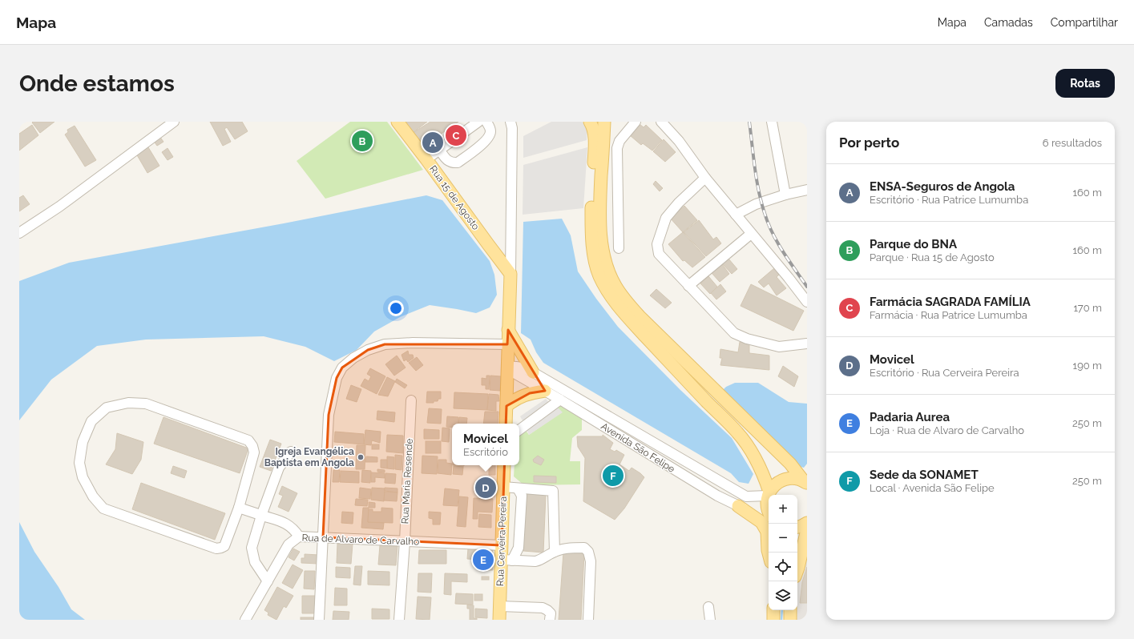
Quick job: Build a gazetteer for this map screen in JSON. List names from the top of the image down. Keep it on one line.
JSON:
{"streets":{"main road":["Rua 15 de Agosto","Rua Cerveira Pereira"],"street":["Avenida São Felipe","Rua Maria Resende","Rua de Alvaro de Carvalho"]},"crossings":[["Rua Maria Resende","Rua de Alvaro de Carvalho"],["Rua de Alvaro de Carvalho","Rua Cerveira Pereira"]],"places":["Igreja Evangélica Baptista em Angola"],"page":{"header":"Mapa","nav":["Mapa","Camadas","Compartilhar"],"buttons":"Rotas","title":"Onde estamos","heading":["Por perto","6 resultados"],"pins":["C","B","A","F","D","E"],"list":[{"mark":"A","name":"ENSA-Seguros de Angola","note":"Escritório · Rua Patrice Lumumba","value":"160 m"},{"mark":"B","name":"Parque do BNA","note":"Parque · Rua 15 de Agosto","value":"160 m"},{"mark":"C","name":"Farmácia SAGRADA FAMÍLIA","note":"Farmácia · Rua Patrice Lumumba","value":"170 m"},{"mark":"D","name":"Movicel","note":"Escritório · Rua Cerveira Pereira","value":"190 m"},{"mark":"E","name":"Padaria Aurea","note":"Loja · Rua de Alvaro de Carvalho","value":"250 m"},{"mark":"F","name":"Sede da SONAMET","note":"Local · Avenida São Felipe","value":"250 m"}],"popup":["Movicel","Escritório"],"map_buttons":["+","−"]}}
